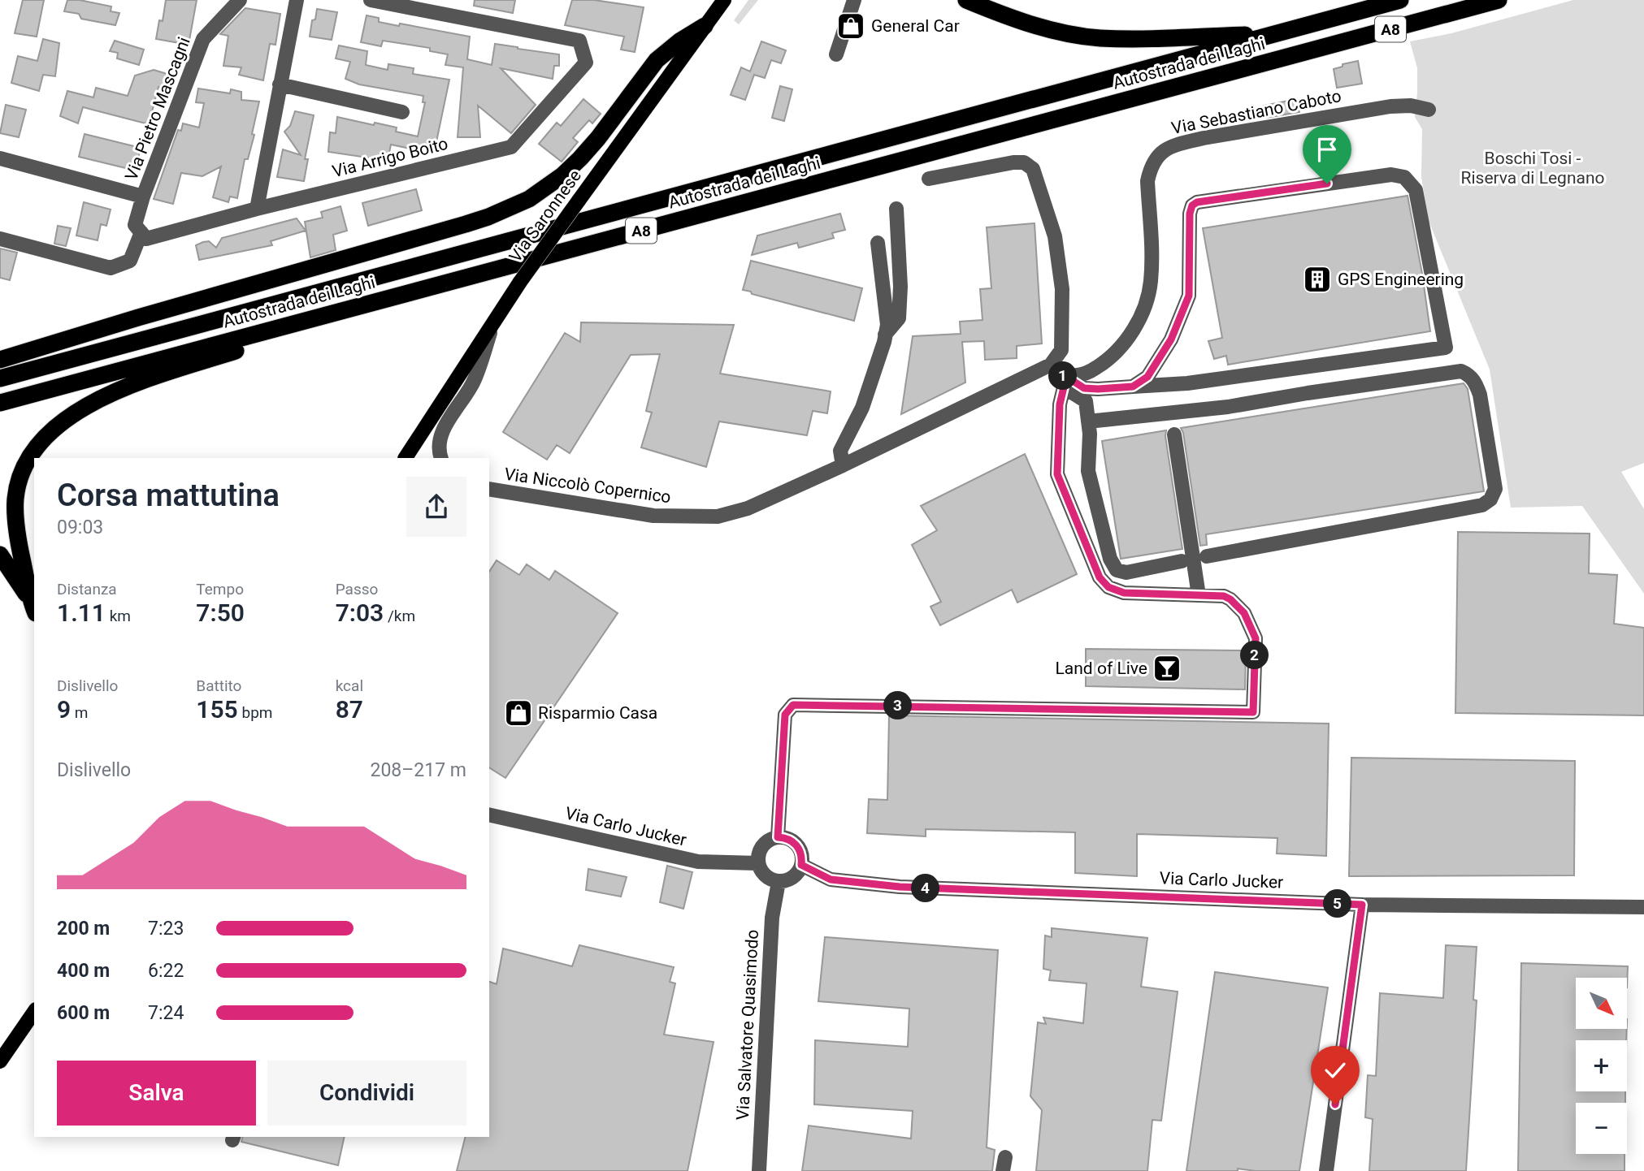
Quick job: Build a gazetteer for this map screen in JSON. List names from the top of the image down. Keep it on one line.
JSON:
{"streets":{"highway":["A8","Autostrada dei Laghi"],"main road":["Via Saronnese"],"street":["Via Pietro Mascagni","Via Sebastiano Caboto","Via Arrigo Boito","Via Niccolò Copernico","Via Carlo Jucker","Via Salvatore Quasimodo"]},"crossings":[["Via Pietro Mascagni","Via Arrigo Boito"],["Via Carlo Jucker","Via Salvatore Quasimodo"]],"parks":["Boschi Tosi - Riserva di Legnano"],"places":{"shop":["General Car","Risparmio Casa"],"building":["GPS Engineering"],"bar":["Land of Live"]},"north":"bottom right","page":{"pins":["1","2","3","4","5"],"heading":["Corsa mattutina","09:03"],"stats":[["Distanza","1.11 km"],["Tempo","7:50"],["Passo","7:03 /km"],["Dislivello","9 m"],["Battito","155 bpm"],["kcal","87"]],"chart":["Dislivello","208–217 m"],"list":[{"name":"200 m","note":"7:23"},{"name":"400 m","note":"6:22"},{"name":"600 m","note":"7:24"}],"map_buttons":["+","−"],"buttons":["Salva","Condividi"]}}
